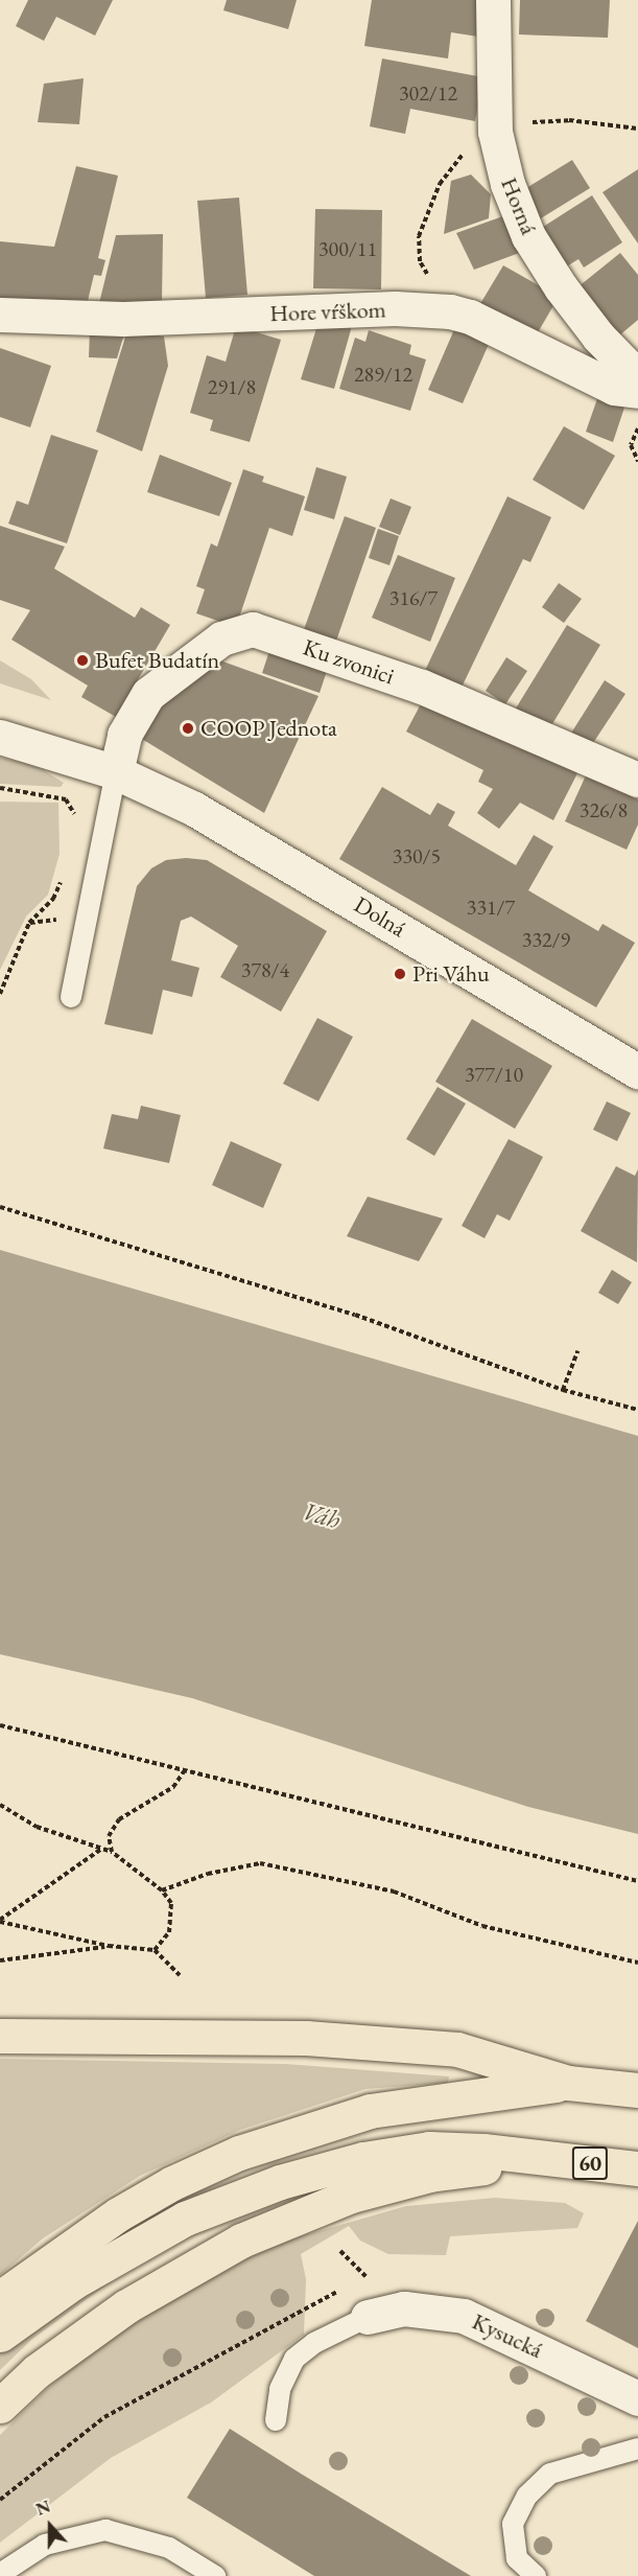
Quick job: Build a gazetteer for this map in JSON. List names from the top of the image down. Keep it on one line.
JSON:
{"streets":{"main road":["60"],"street":["Horná","Hore vŕškom","Ku zvonici","Dolná","Kysucká"]},"crossings":[["Ku zvonici","Dolná"]],"water":["Váh"],"places":["Bufet Budatín","COOP Jednota","Pri Váhu"],"house_numbers":["302/12","300/11","289/12","291/8","316/7","326/8","330/5","331/7","332/9","378/4","377/10"],"north":"top"}
